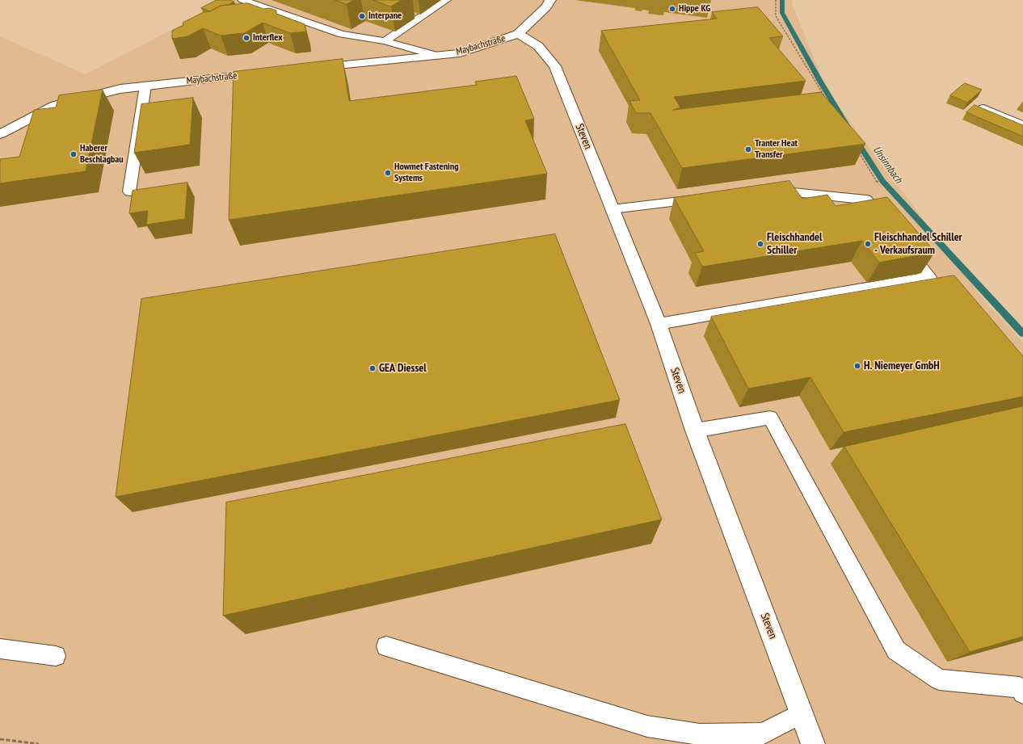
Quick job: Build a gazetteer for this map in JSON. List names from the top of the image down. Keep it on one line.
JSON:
{"streets":{"street":["Maybachstraße","Steven"]},"crossings":[["Maybachstraße","Steven"]],"water":["Unsinnbach"],"places":["Hippe KG","Interpane","Interflex","Tranter Heat Transfer","Haberer Beschlagbau","Howmet Fastening Systems","Fleischhandel Schiller","Fleischhandel Schiller - Verkaufsraum","H. Niemeyer GmbH","GEA Diessel"]}
